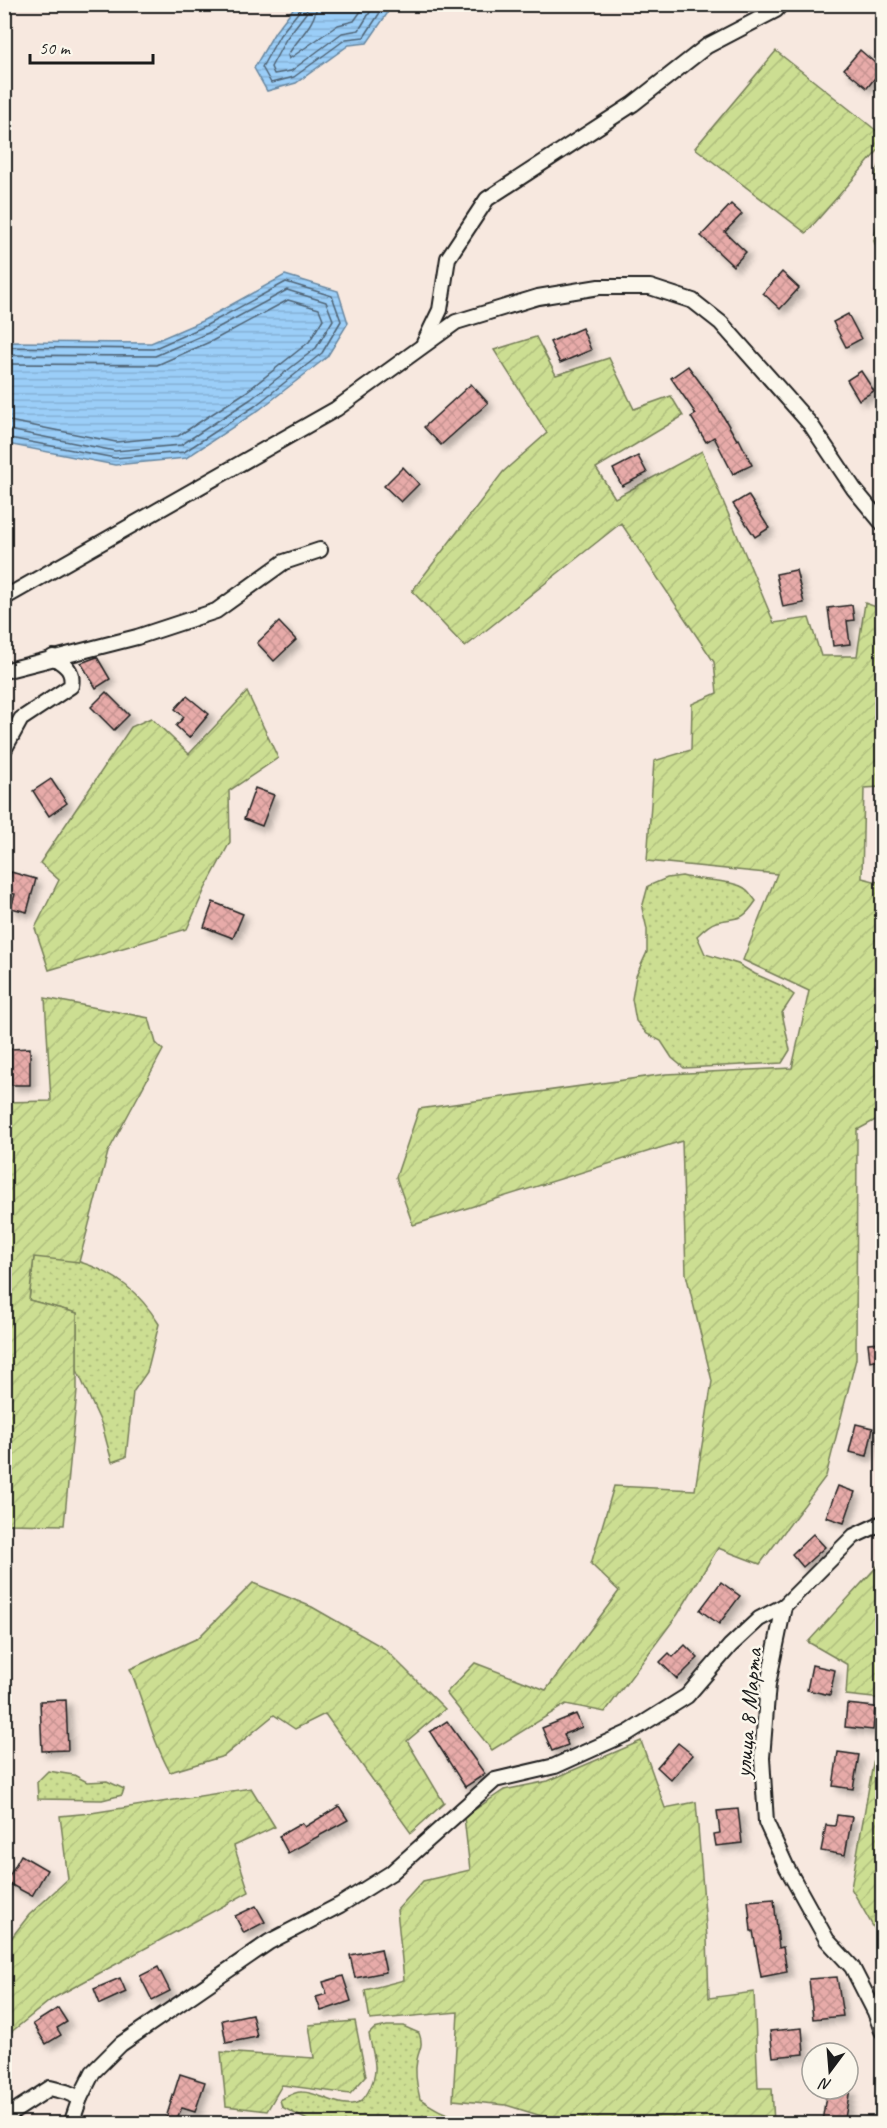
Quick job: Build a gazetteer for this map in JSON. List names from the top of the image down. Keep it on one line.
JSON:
{"streets":{"street":["улица 8 Марта"]},"scale_bar":"50 m","north":"bottom"}
